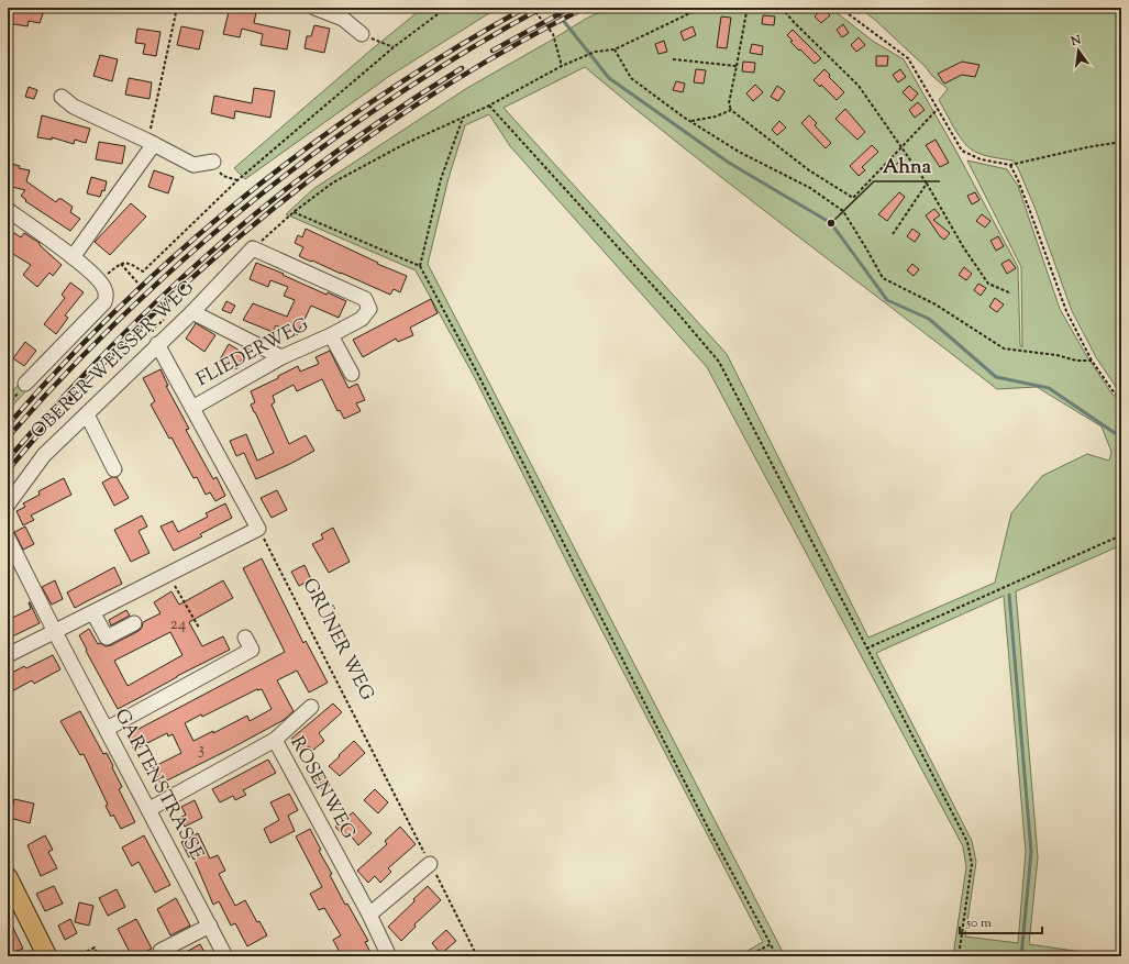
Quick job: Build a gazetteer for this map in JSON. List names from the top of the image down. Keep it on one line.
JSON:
{"streets":{"street":["FLIEDERWEG","OBERER WEISSER WEG","GARTENSTRASSE","ROSENWEG"],"path":["GRÜNER WEG"]},"crossings":[["FLIEDERWEG","OBERER WEISSER WEG"],["GARTENSTRASSE","ROSENWEG"]],"places":["Ahna"],"house_numbers":["24","3"],"scale_bar":"50 m","north":"top"}
